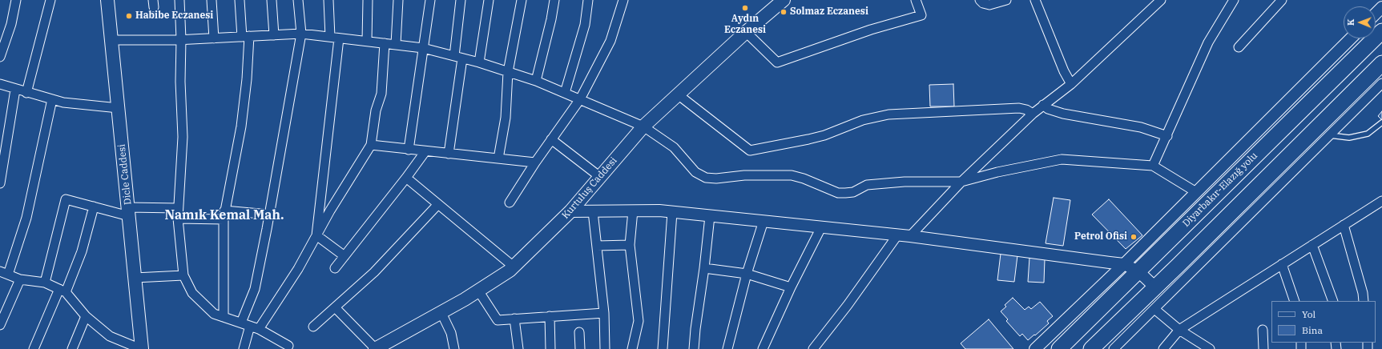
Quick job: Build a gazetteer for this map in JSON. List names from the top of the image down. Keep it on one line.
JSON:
{"streets":{"highway":["Diyarbakır-Elazığ yolu"],"main road":["Dicle Caddesi","Kurtuluş Caddesi"]},"districts":["Namık Kemal Mah."],"places":["Aydın Eczanesi","Solmaz Eczanesi","Habibe Eczanesi","Petrol Ofisi"],"legend":["Yol","Bina"],"north":"left"}
